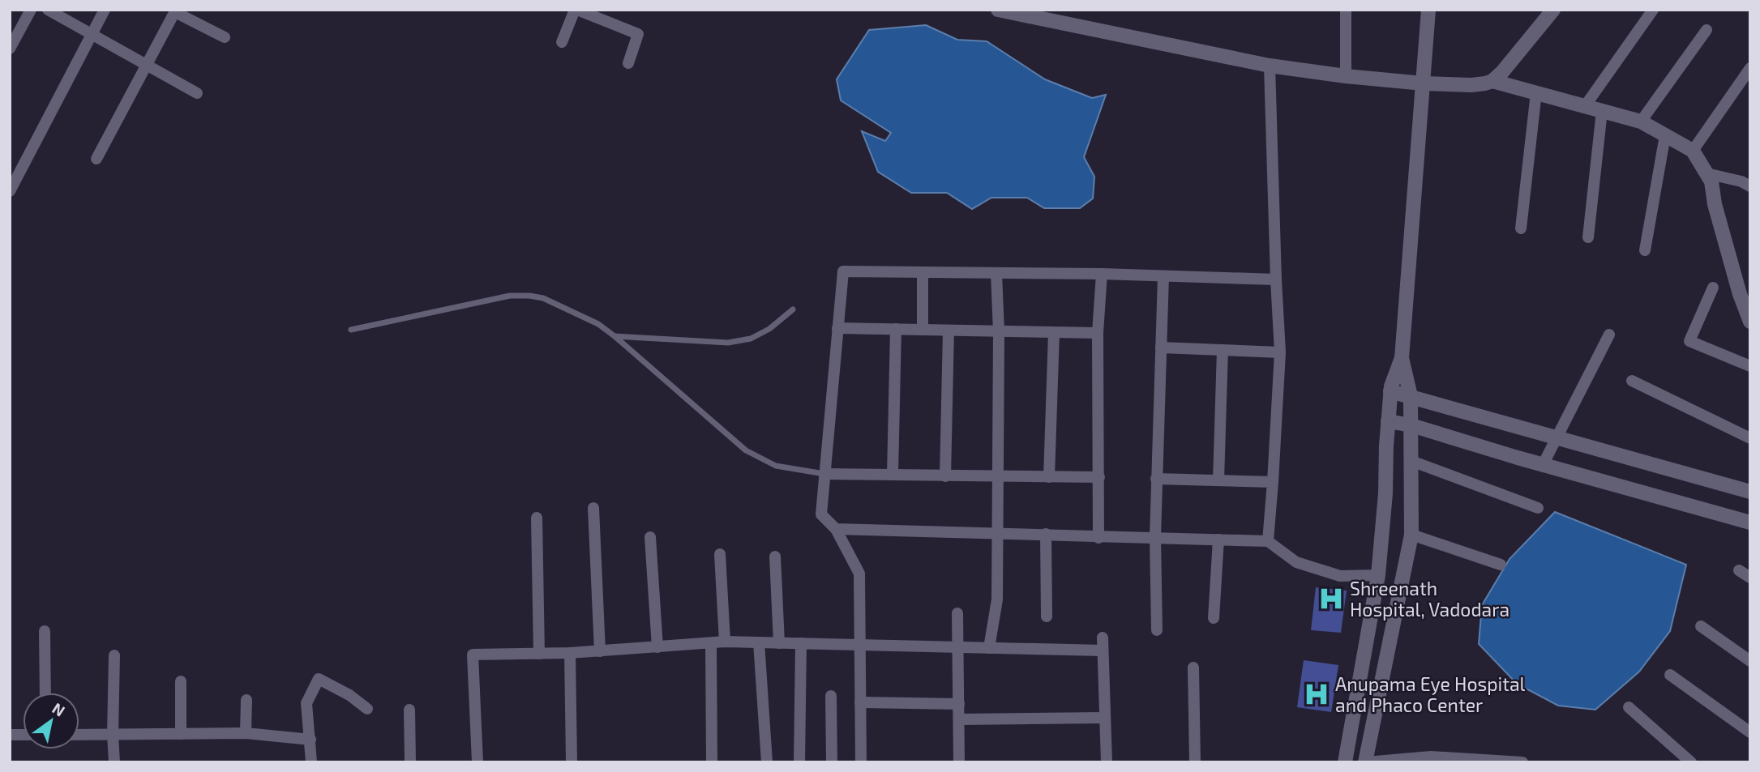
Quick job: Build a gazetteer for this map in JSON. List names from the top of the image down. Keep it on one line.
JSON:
{"places":{"hospital":["Shreenath Hospital, Vadodara","Anupama Eye Hospital and Phaco Center"]},"north":"top right"}
